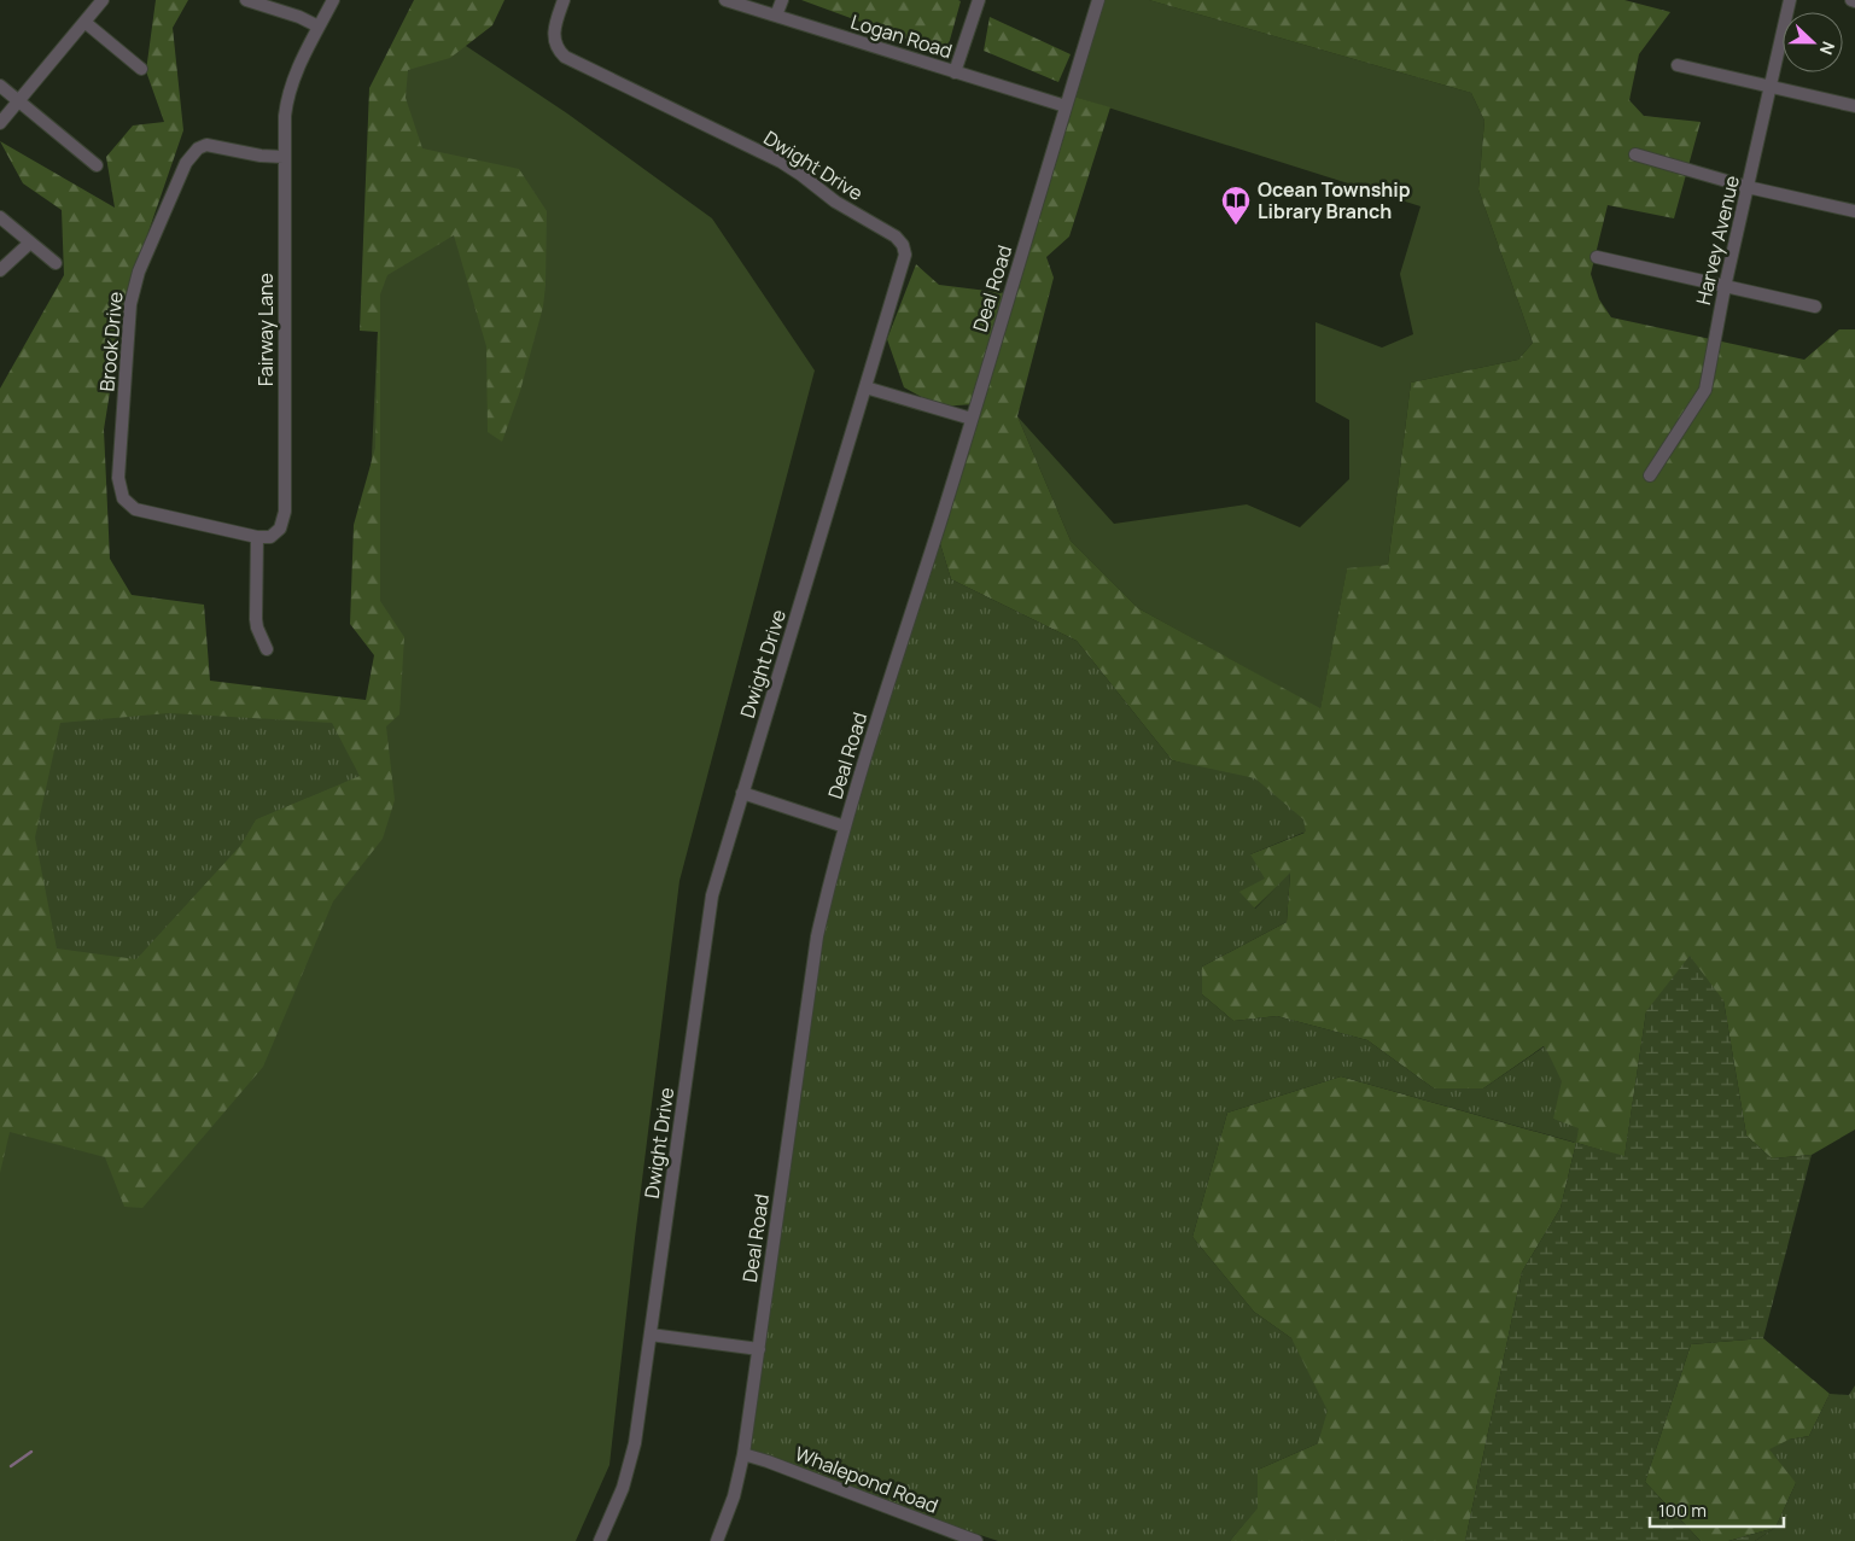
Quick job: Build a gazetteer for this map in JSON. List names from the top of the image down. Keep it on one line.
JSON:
{"streets":{"street":["Logan Road","Dwight Drive","Harvey Avenue","Deal Road","Fairway Lane","Brook Drive","Whalepond Road"]},"crossings":[["Logan Road","Deal Road"],["Deal Road","Whalepond Road"],["Fairway Lane","Brook Drive"]],"places":{"library":["Ocean Township Library Branch"]},"scale_bar":"100 m","north":"right"}
